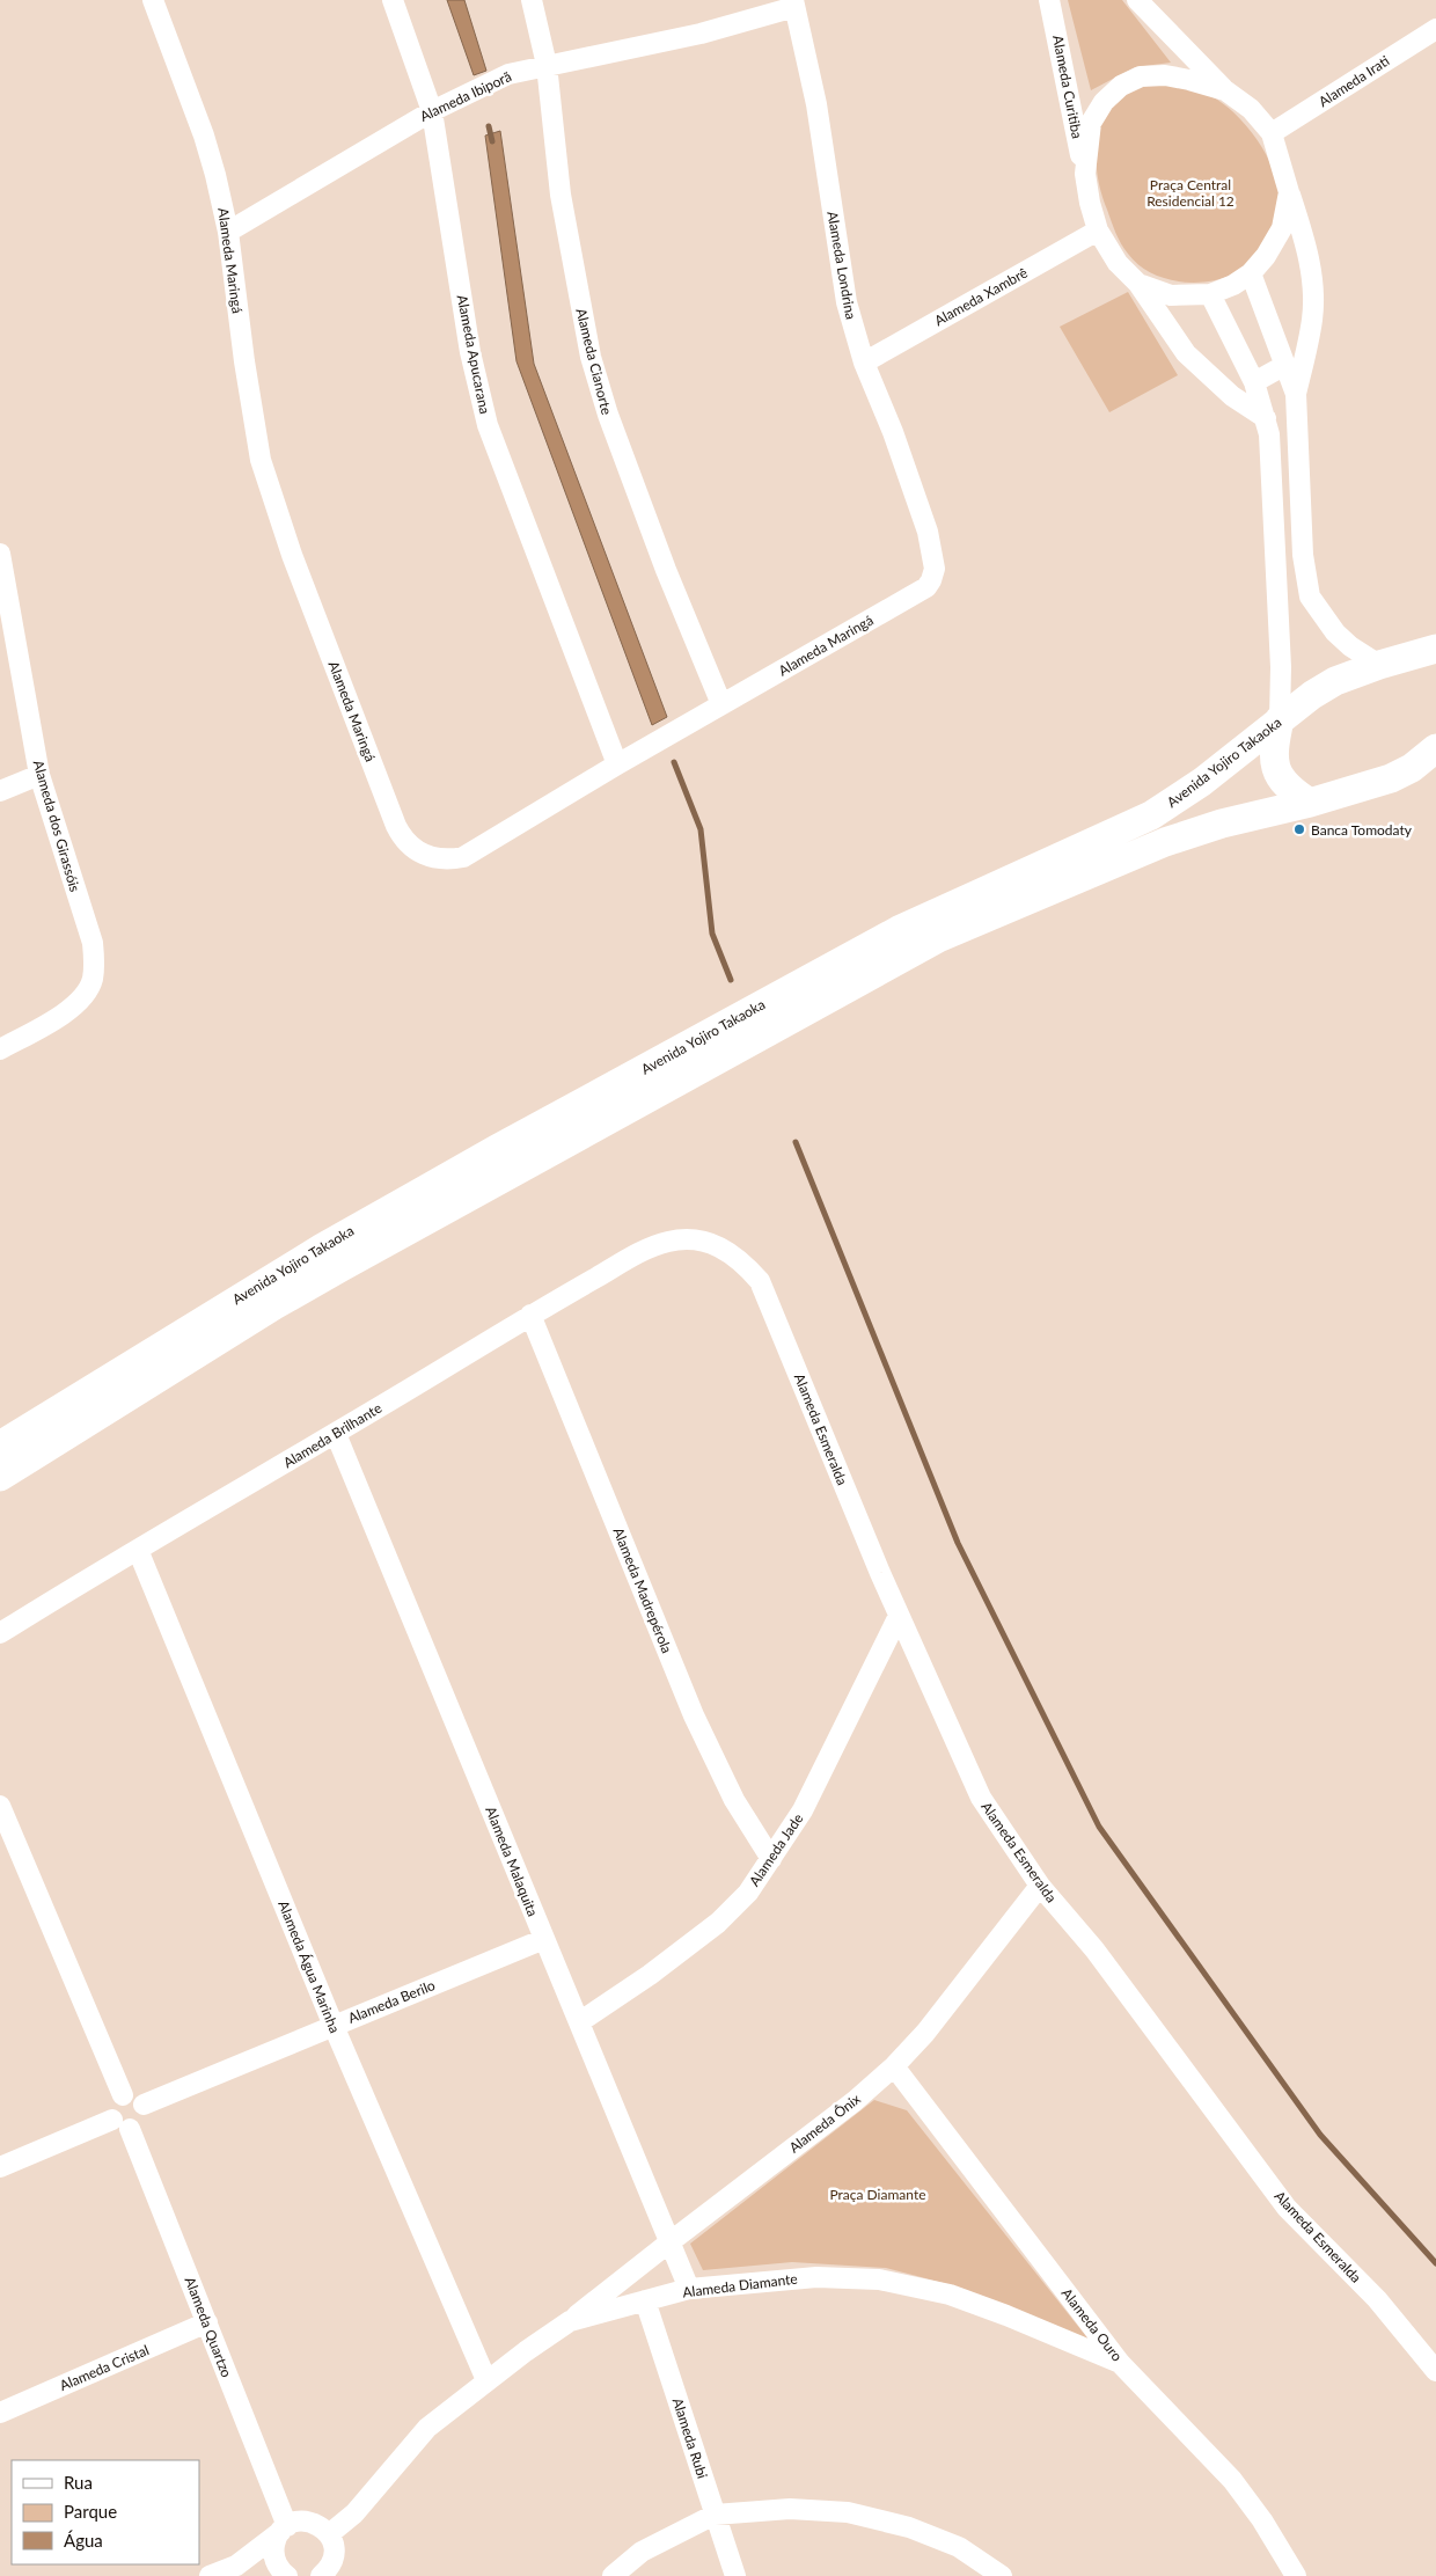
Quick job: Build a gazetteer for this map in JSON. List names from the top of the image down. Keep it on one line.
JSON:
{"streets":{"main road":["Avenida Yojiro Takaoka"],"street":["Alameda Irati","Alameda Curitiba","Alameda Ibiporã","Alameda Maringá","Alameda Londrina","Alameda Xambrê","Alameda Apucarana","Alameda Cianorte","Alameda dos Girassóis","Alameda Esmeralda","Alameda Brilhante","Alameda Madrepérola","Alameda Jade","Alameda Malaquita","Alameda Água Marinha","Alameda Berilo","Alameda Ônix","Alameda Diamante","Alameda Ouro","Alameda Quartzo","Alameda Cristal","Alameda Rubi"]},"crossings":[["Alameda Ibiporã","Alameda Maringá"],["Alameda Ibiporã","Alameda Londrina"],["Alameda Ibiporã","Alameda Apucarana"],["Alameda Ibiporã","Alameda Cianorte"],["Alameda Maringá","Alameda Londrina"],["Alameda Maringá","Alameda Apucarana"],["Alameda Maringá","Alameda Cianorte"],["Alameda Londrina","Alameda Xambrê"],["Alameda Esmeralda","Alameda Brilhante"],["Alameda Esmeralda","Alameda Jade"],["Alameda Esmeralda","Alameda Ônix"],["Alameda Brilhante","Alameda Madrepérola"],["Alameda Brilhante","Alameda Malaquita"],["Alameda Brilhante","Alameda Água Marinha"],["Alameda Madrepérola","Alameda Jade"],["Alameda Jade","Alameda Malaquita"],["Alameda Malaquita","Alameda Berilo"],["Alameda Malaquita","Alameda Ônix"],["Alameda Malaquita","Alameda Diamante"],["Alameda Água Marinha","Alameda Berilo"],["Alameda Água Marinha","Alameda Diamante"],["Alameda Berilo","Alameda Quartzo"],["Alameda Ônix","Alameda Diamante"],["Alameda Ônix","Alameda Ouro"],["Alameda Diamante","Alameda Ouro"],["Alameda Diamante","Alameda Rubi"],["Alameda Quartzo","Alameda Cristal"]],"parks":["Praça Central Residencial 12","Praça Diamante"],"places":["Banca Tomodaty"],"legend":["Rua","Parque","Água"]}
